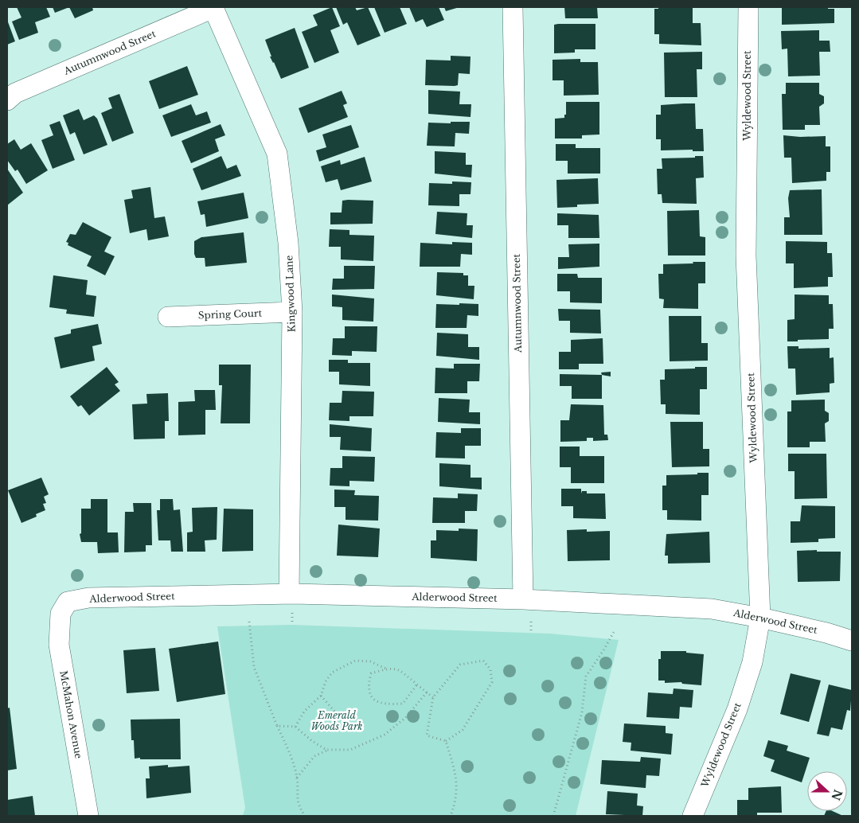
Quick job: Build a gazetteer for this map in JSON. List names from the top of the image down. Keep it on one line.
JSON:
{"streets":{"street":["Autumnwood Street","Wyldewood Street","Kingwood Lane","Spring Court","Alderwood Street","McMahon Avenue"]},"crossings":[["Autumnwood Street","Kingwood Lane"],["Autumnwood Street","Alderwood Street"],["Wyldewood Street","Alderwood Street"],["Kingwood Lane","Spring Court"],["Kingwood Lane","Alderwood Street"],["Alderwood Street","McMahon Avenue"]],"parks":["Emerald Woods Park"],"north":"right"}
